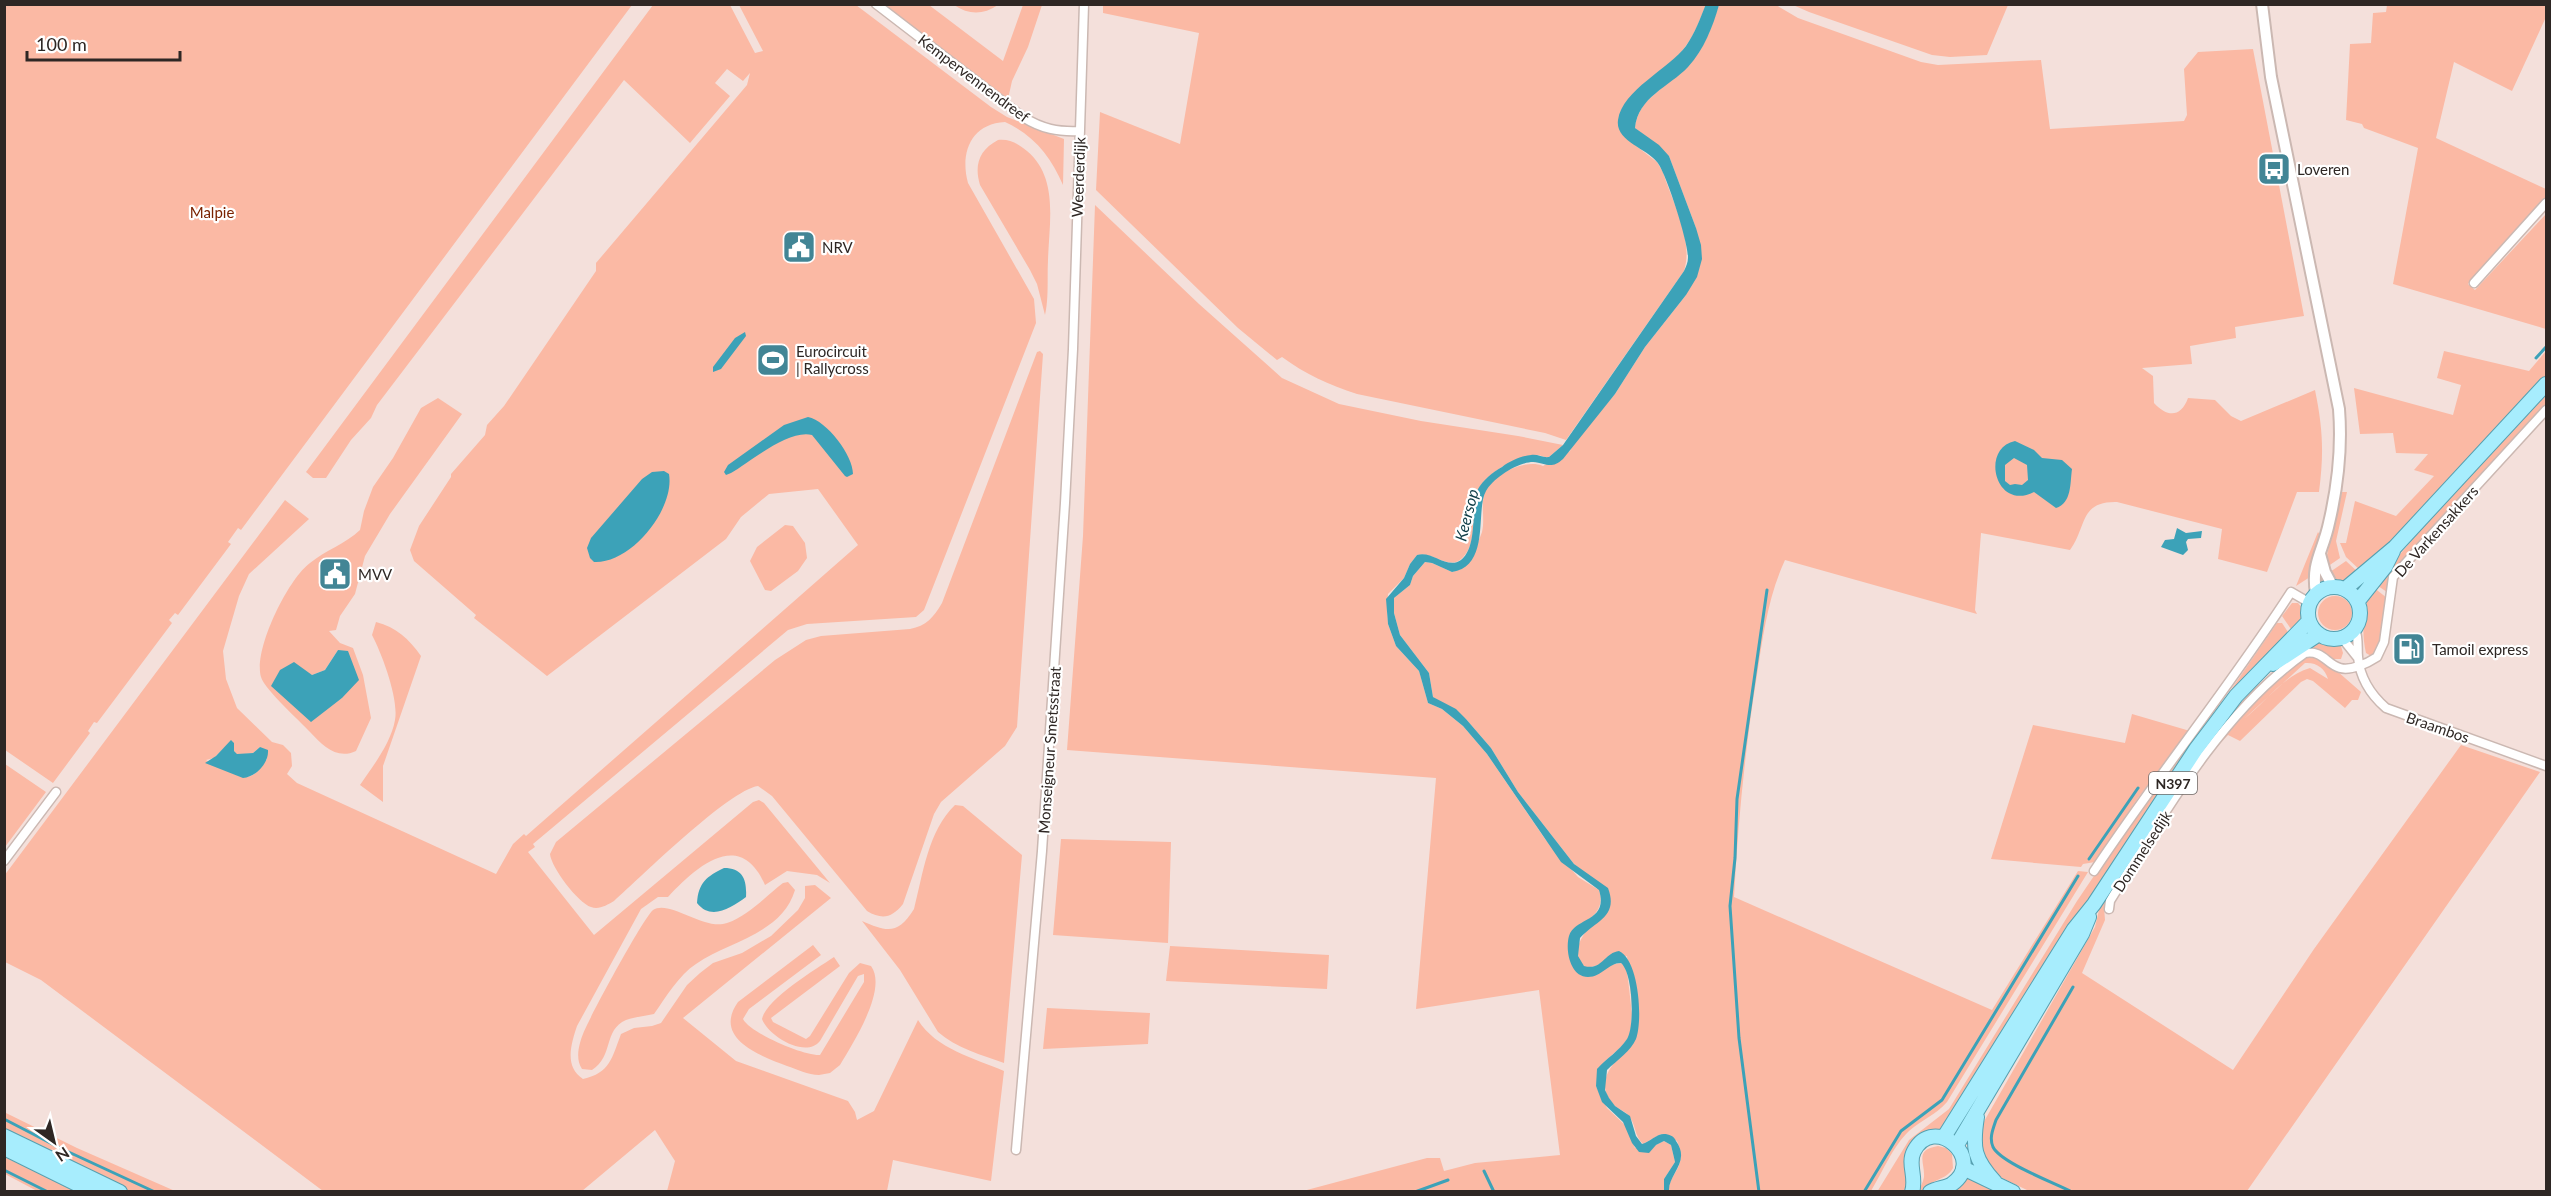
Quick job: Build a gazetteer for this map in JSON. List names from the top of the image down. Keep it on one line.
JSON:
{"streets":{"main road":["N397","Dommelsedijk"],"street":["Kempervennendreef","Weerderdijk","De Varkensakkers","Braambos","Monseigneur Smetsstraat"]},"crossings":[["Kempervennendreef","Weerderdijk"],["Weerderdijk","Monseigneur Smetsstraat"],["De Varkensakkers","Braambos"],["De Varkensakkers","Dommelsedijk"],["Braambos","Dommelsedijk"]],"water":["Keersop"],"parks":["Malpie"],"places":{"bus stop":["Loveren"],"public building":["NRV","MVV"],"sports":["Eurocircuit | Rallycross"],"fuel station":["Tamoil express"]},"scale_bar":"100 m","north":"bottom right"}
